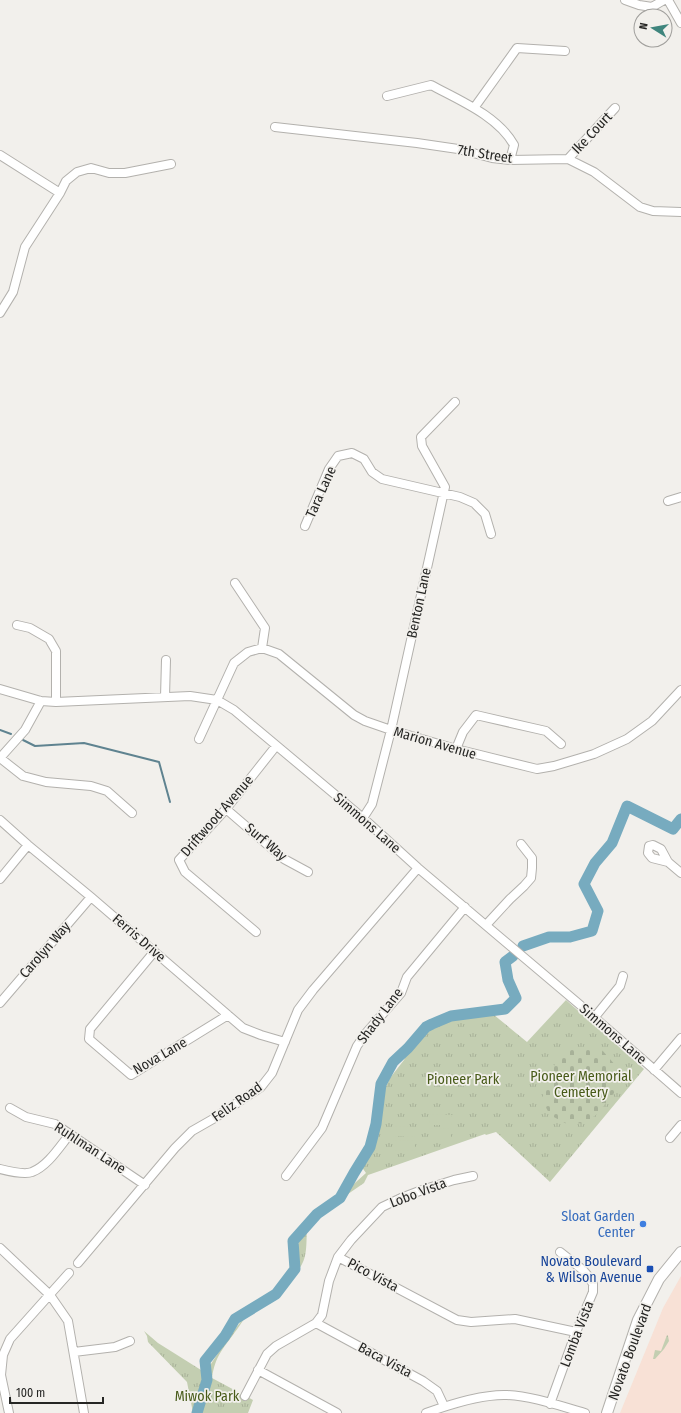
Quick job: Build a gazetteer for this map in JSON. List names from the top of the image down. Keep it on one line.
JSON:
{"streets":{"main road":["Novato Boulevard"],"street":["Ike Court","7th Street","Tara Lane","Benton Lane","Marion Avenue","Driftwood Avenue","Simmons Lane","Surf Way","Ferris Drive","Carolyn Way","Shady Lane","Nova Lane","Feliz Road","Ruhlman Lane","Lobo Vista","Pico Vista","Lomba Vista","Baca Vista"]},"crossings":[["Ike Court","7th Street"],["Tara Lane","Benton Lane"],["Benton Lane","Marion Avenue"],["Benton Lane","Simmons Lane"],["Driftwood Avenue","Simmons Lane"],["Driftwood Avenue","Surf Way"],["Simmons Lane","Shady Lane"],["Simmons Lane","Feliz Road"],["Ferris Drive","Carolyn Way"],["Ferris Drive","Nova Lane"],["Ferris Drive","Feliz Road"],["Feliz Road","Ruhlman Lane"],["Lobo Vista","Pico Vista"],["Pico Vista","Lomba Vista"],["Pico Vista","Baca Vista"]],"parks":["Pioneer Memorial Cemetery","Pioneer Park","Miwok Park"],"places":{"other":["Sloat Garden Center"],"transit":["Novato Boulevard & Wilson Avenue"]},"scale_bar":"100 m","north":"left"}
